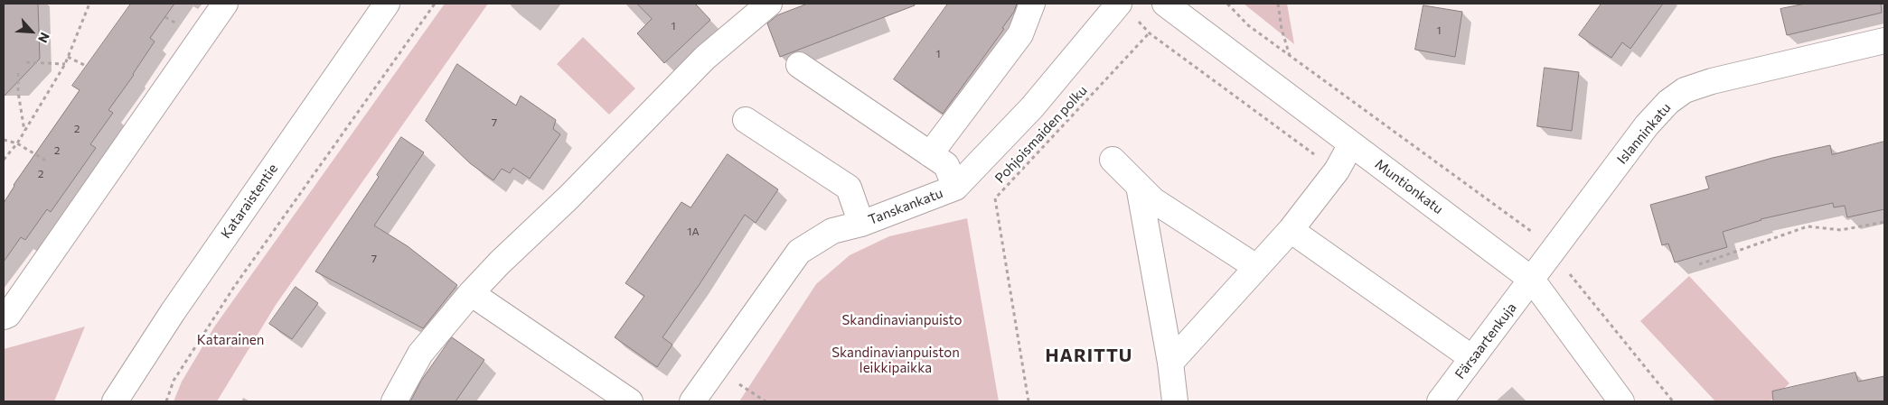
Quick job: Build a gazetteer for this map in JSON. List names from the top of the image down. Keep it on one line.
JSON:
{"streets":{"street":["Islanninkatu","Muntionkatu","Kataraistentie","Tanskankatu","Färsaartenkuja"],"path":["Pohjoismaiden polku"]},"crossings":[["Islanninkatu","Muntionkatu"],["Islanninkatu","Färsaartenkuja"],["Muntionkatu","Färsaartenkuja"]],"districts":["HARITTU"],"parks":["Skandinavianpuisto","Katarainen","Skandinavianpuiston leikkipaikka"],"house_numbers":["1","1","1","7","2","2","2","1A","7"],"north":"bottom right"}
